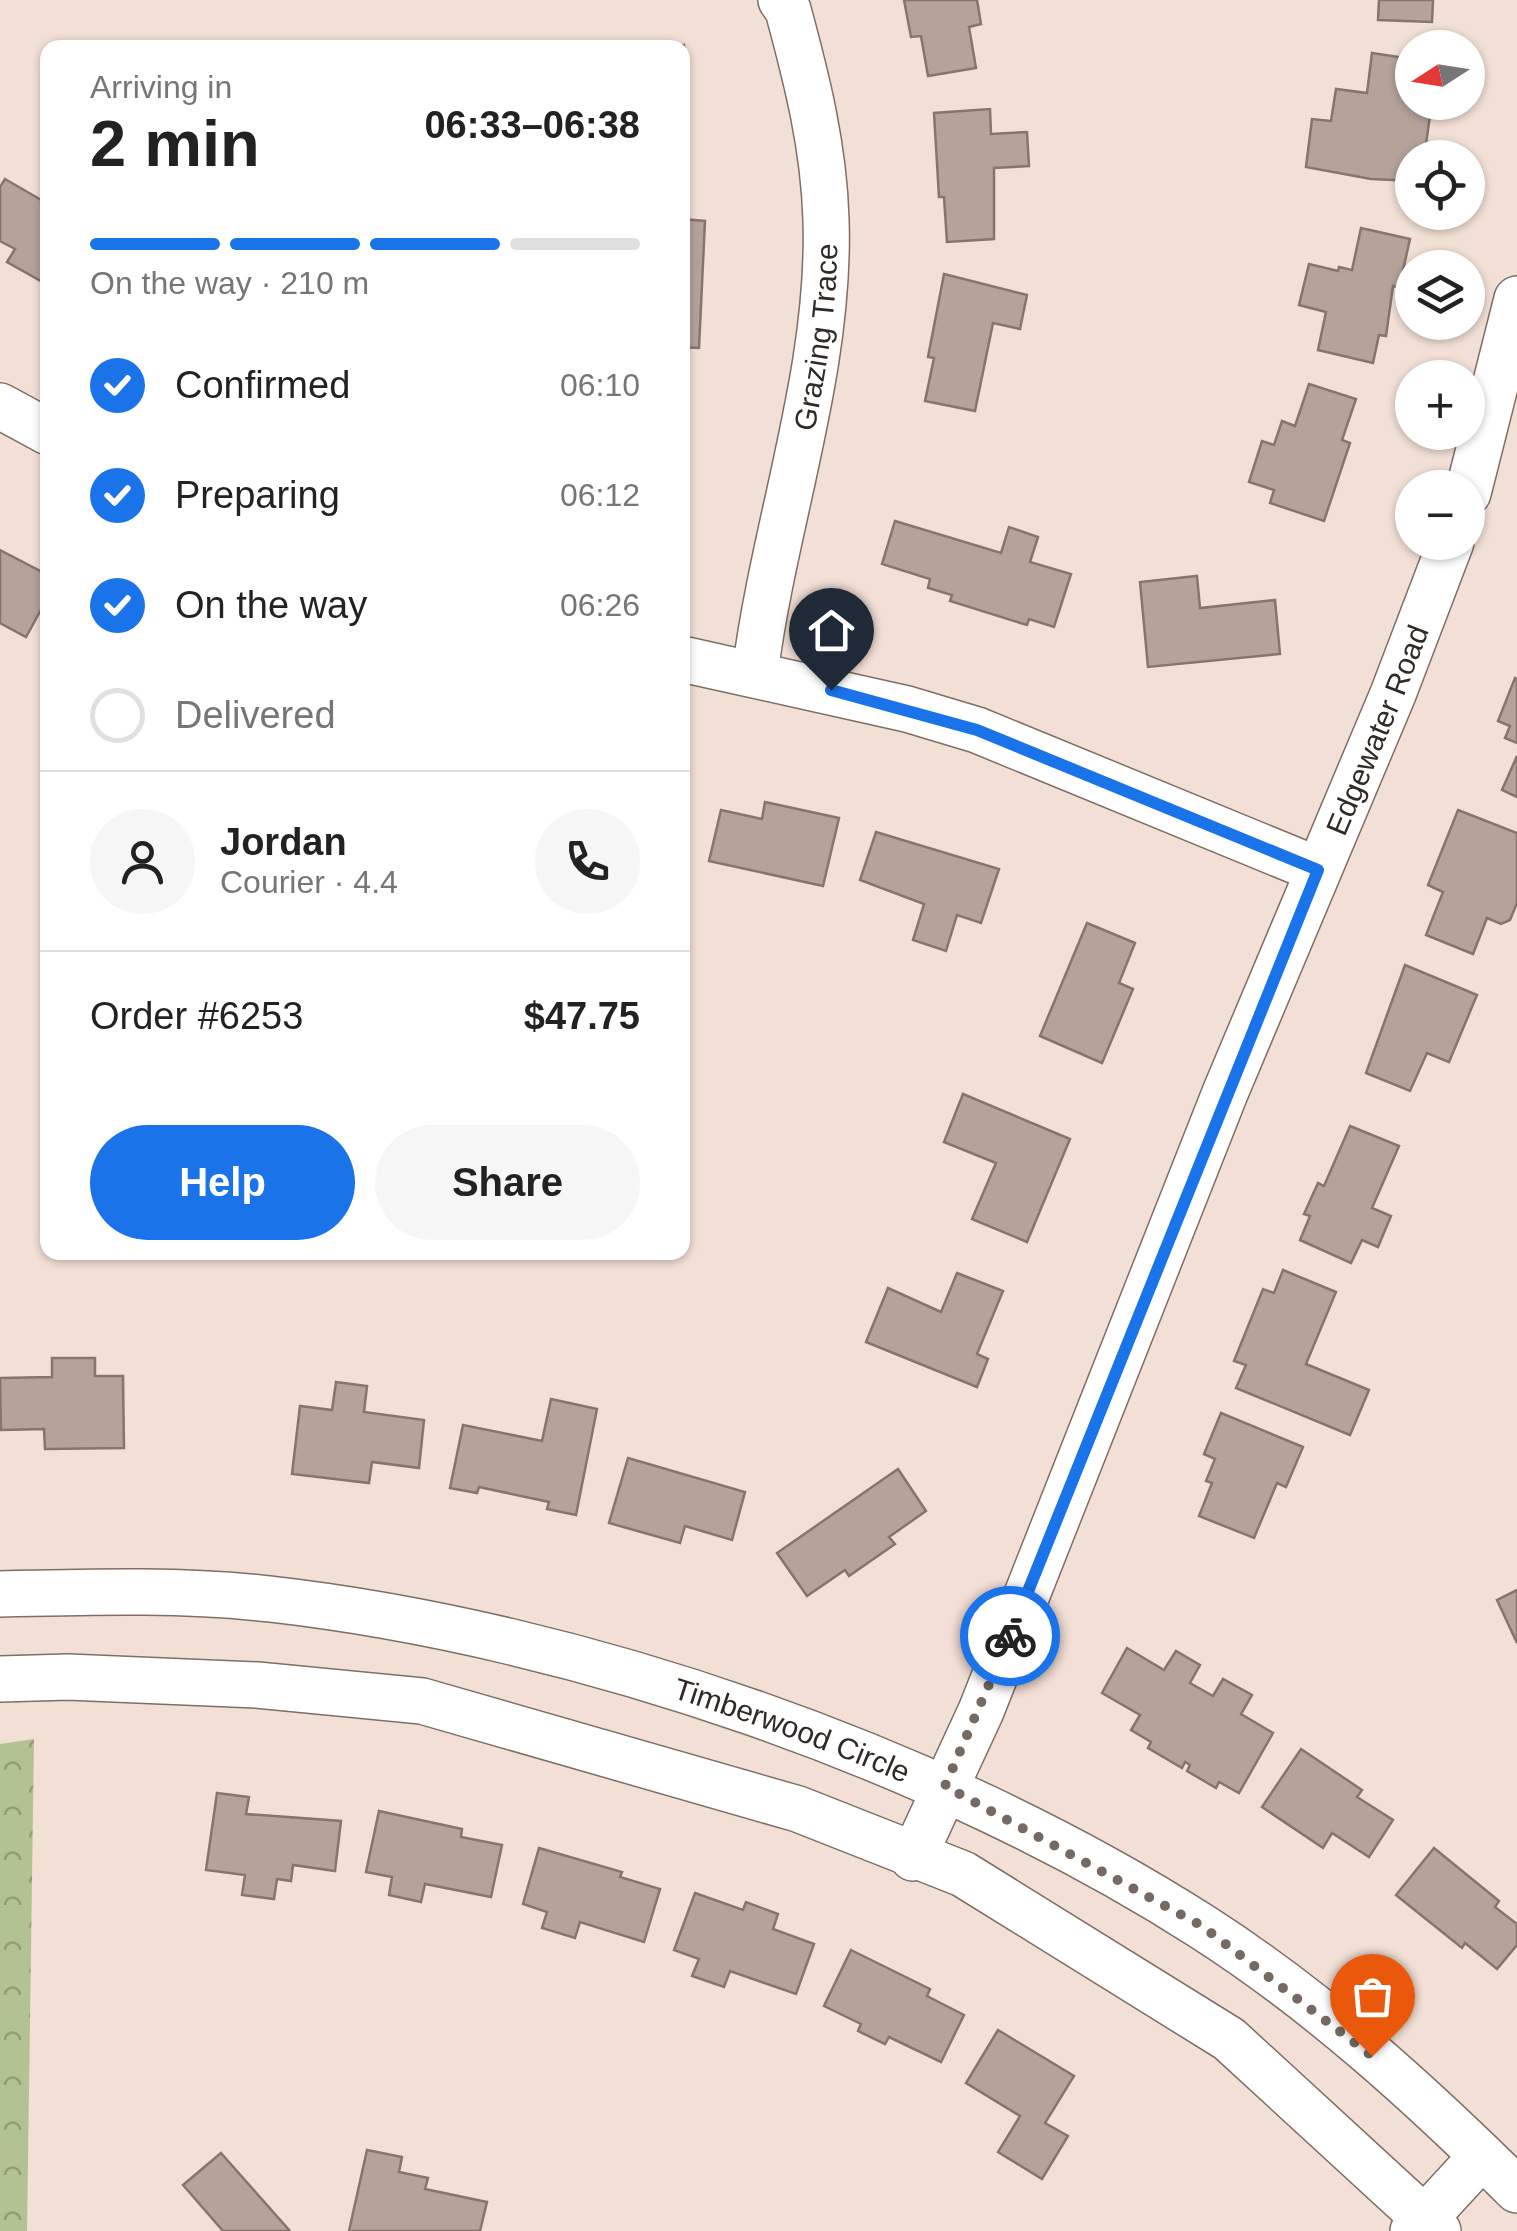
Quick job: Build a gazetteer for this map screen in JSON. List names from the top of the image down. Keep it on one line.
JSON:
{"streets":{"street":["Grazing Trace","Edgewater Road","Timberwood Circle"]},"crossings":[["Edgewater Road","Timberwood Circle"]],"north":"left","page":{"map_buttons":["+","−"],"heading":["2 min","Arriving in","06:33–06:38"],"panel":["Jordan","Courier · 4.4","Order #6253","$47.75"],"bar":"On the way · 210 m","list":[["Confirmed","06:10"],["Preparing","06:12"],["On the way","06:26"],"Delivered"],"buttons":["Help","Share"]}}
